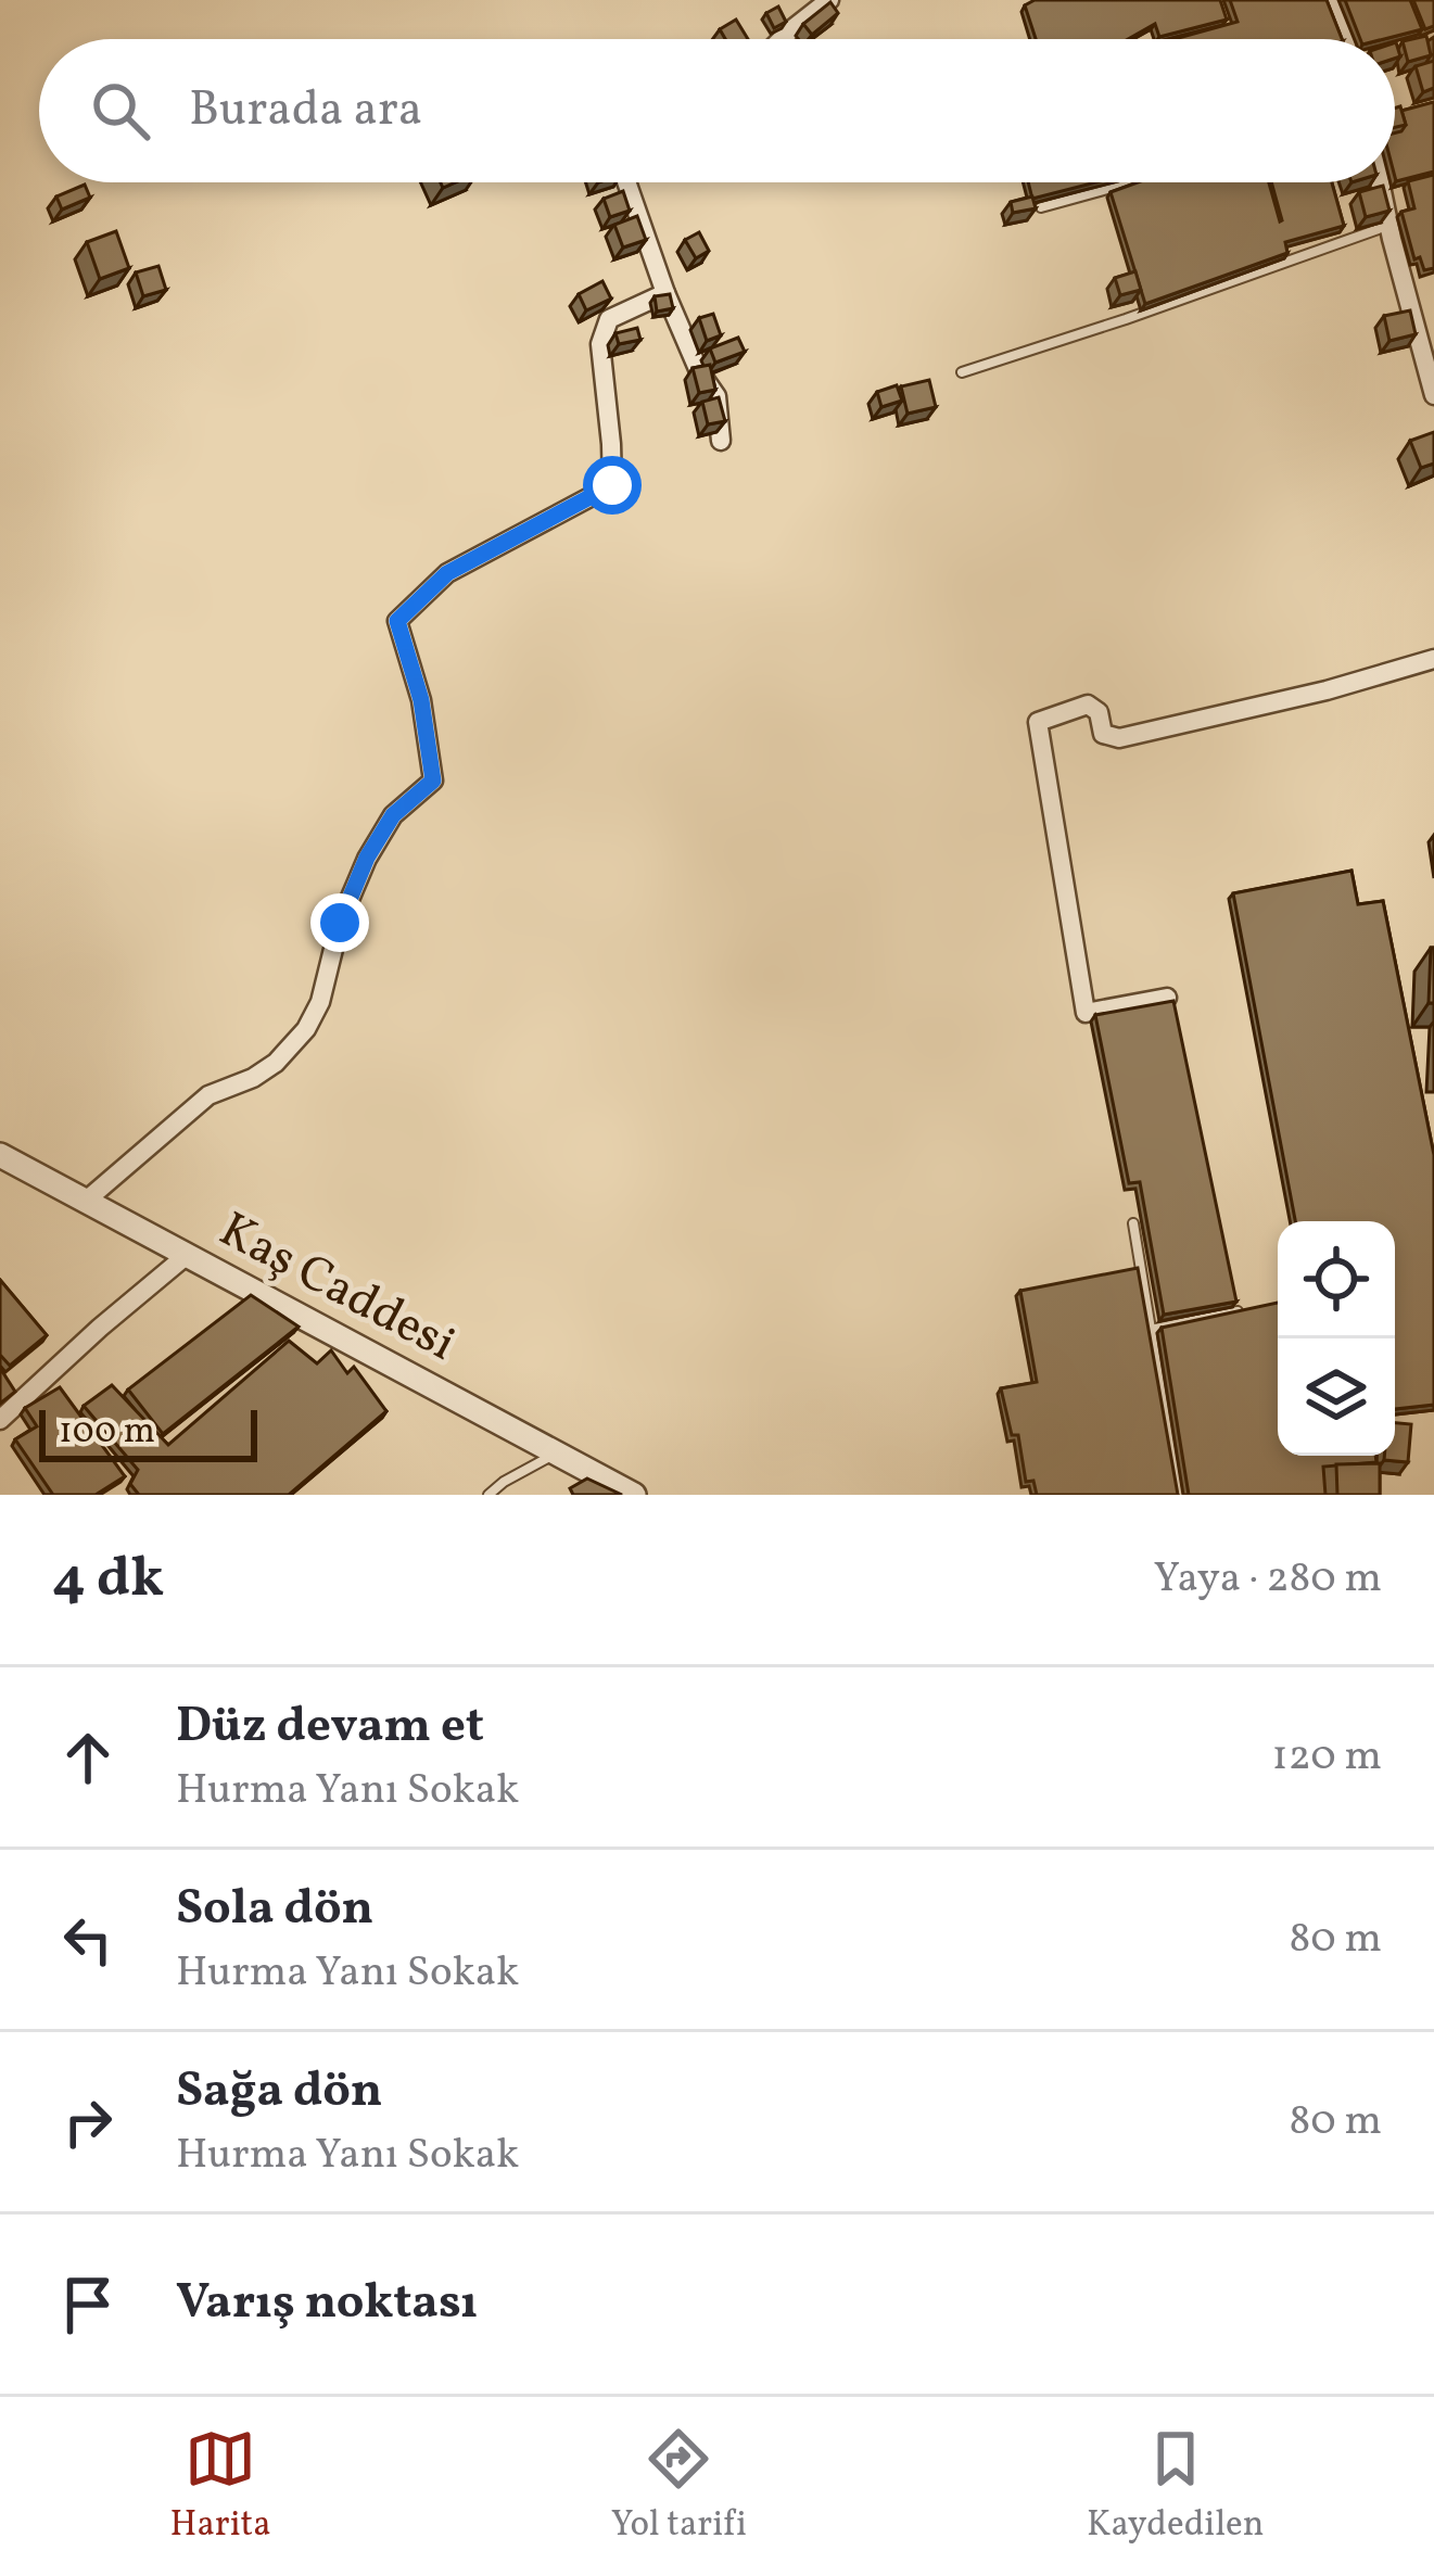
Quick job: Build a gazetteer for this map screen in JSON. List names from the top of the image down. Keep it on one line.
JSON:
{"streets":{"street":["Kaş Caddesi"]},"scale_bar":"100 m","page":{"search":"Burada ara","scale":"100 m","heading":["4 dk","Yaya · 280 m"],"list":[["Düz devam et","Hurma Yanı Sokak","120 m"],["Sola dön","Hurma Yanı Sokak","80 m"],["Sağa dön","Hurma Yanı Sokak","80 m"],"Varış noktası"],"nav":["Harita","Yol tarifi","Kaydedilen"]}}
